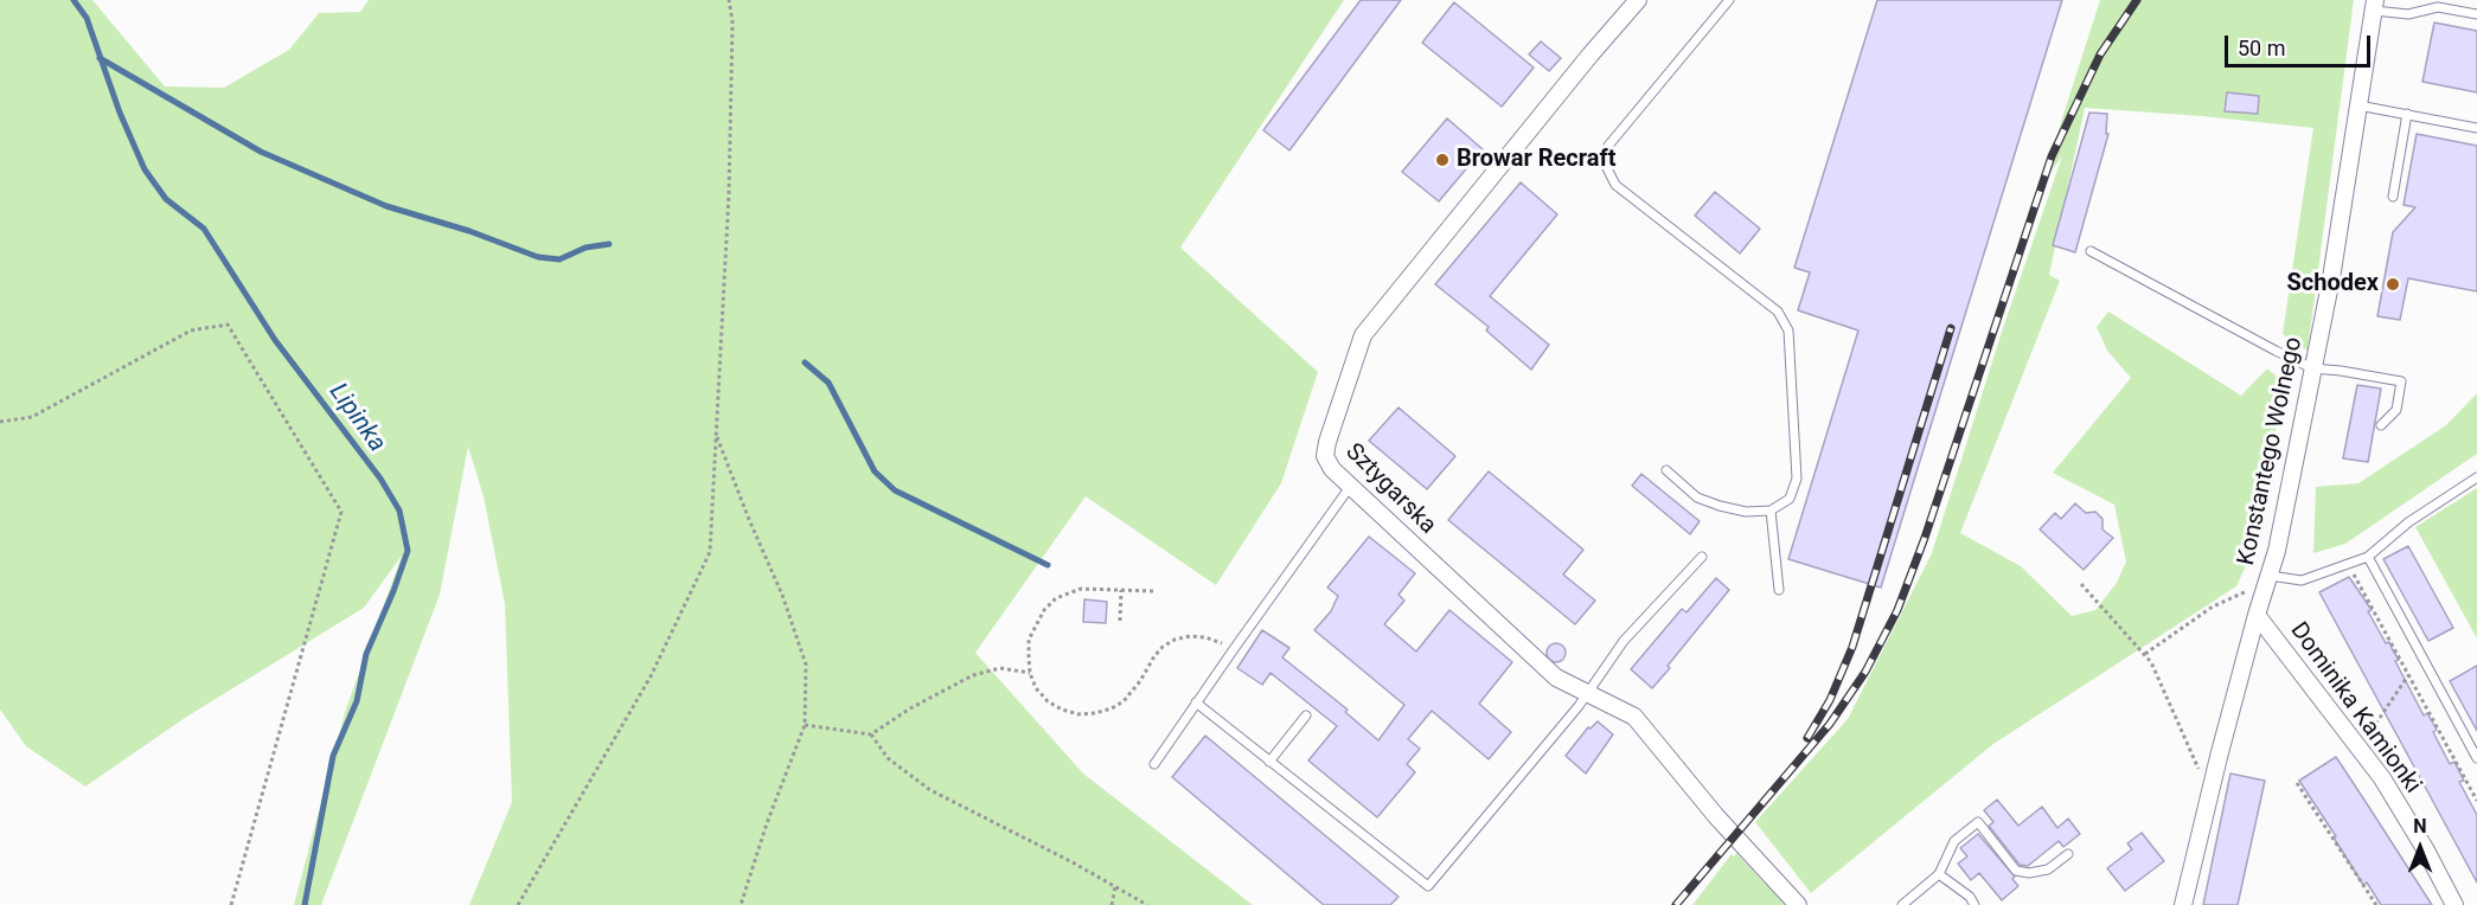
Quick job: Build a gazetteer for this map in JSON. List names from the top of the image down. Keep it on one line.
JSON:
{"streets":{"street":["Konstantego Wolnego","Sztygarska","Dominika Kamionki"]},"crossings":[["Konstantego Wolnego","Dominika Kamionki"]],"water":["Lipinka"],"places":["Browar Recraft","Schodex"],"scale_bar":"50 m","north":"top"}
